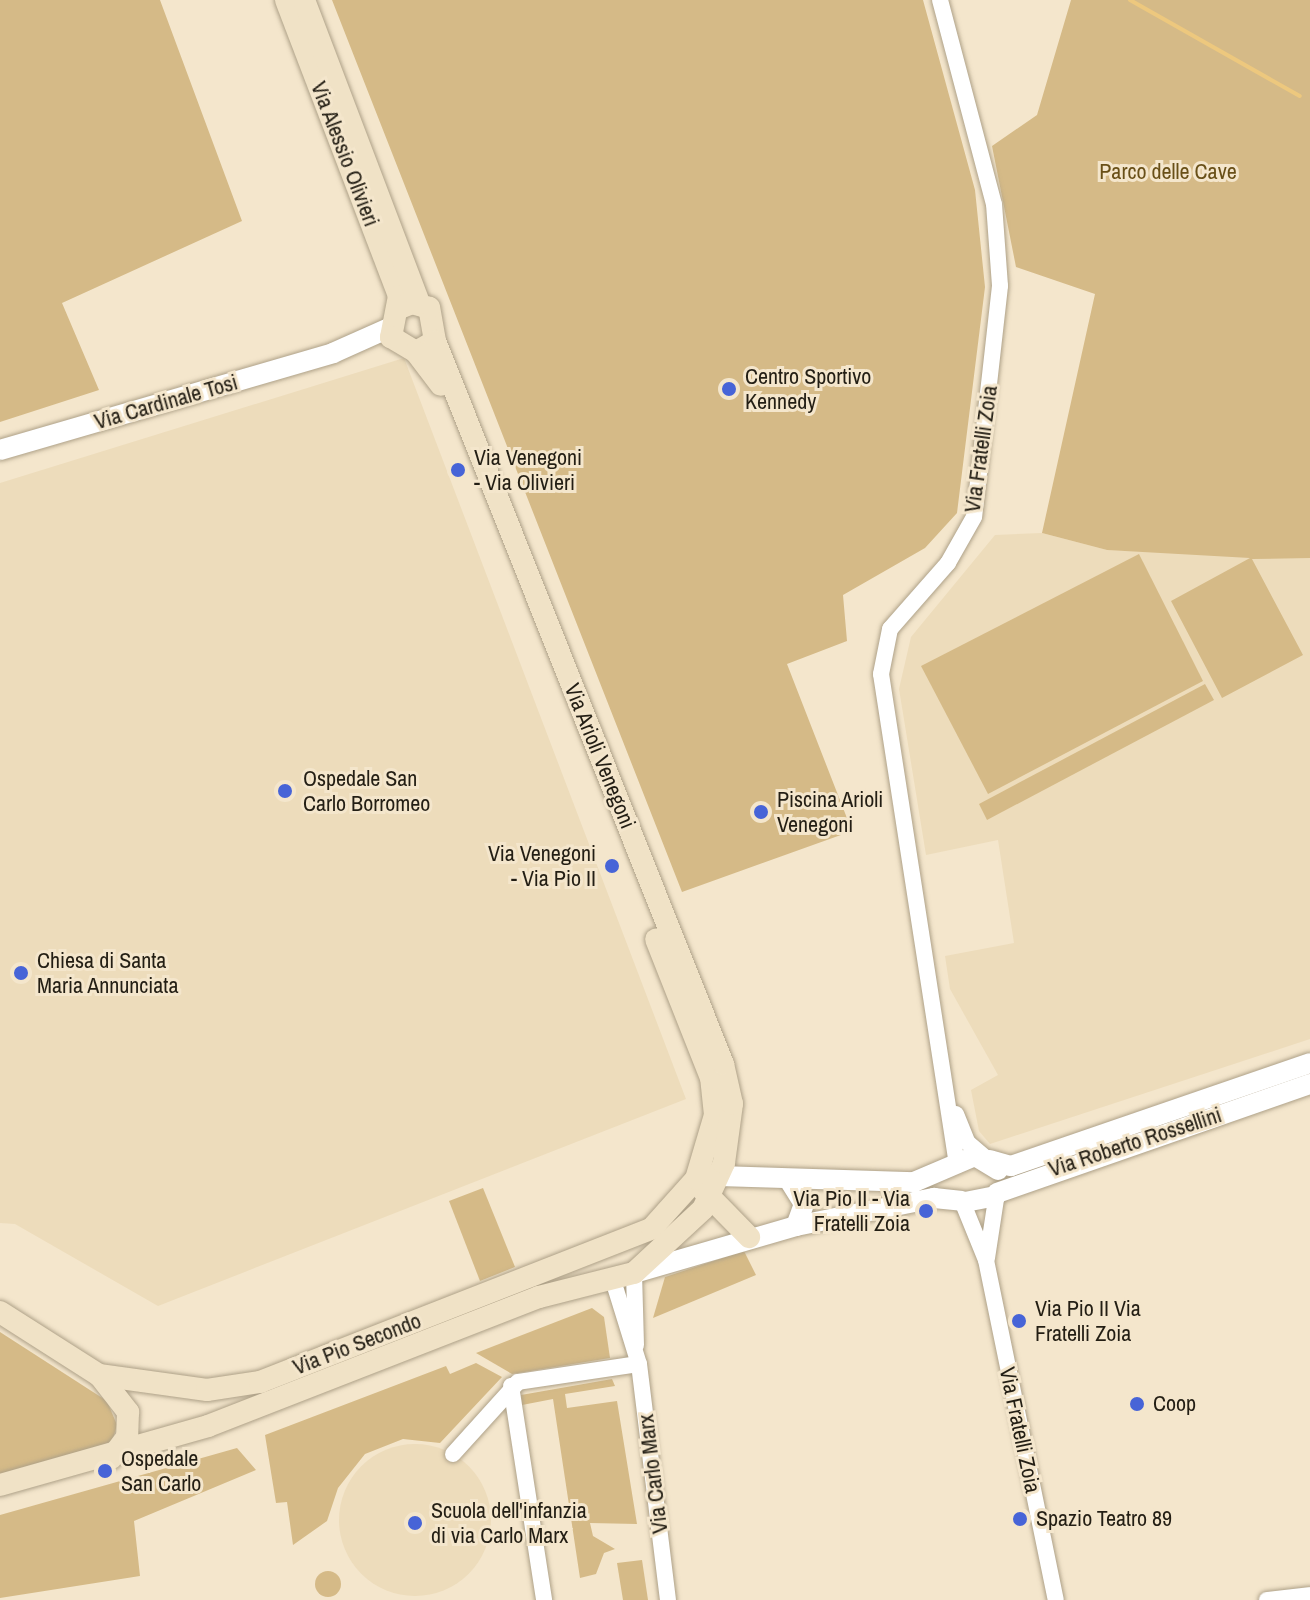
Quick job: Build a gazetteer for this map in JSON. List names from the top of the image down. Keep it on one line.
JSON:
{"streets":{"main road":["Via Alessio Olivieri","Via Arioli Venegoni","Via Pio Secondo","Via Carlo Marx"],"street":["Via Cardinale Tosi","Via Fratelli Zoia","Via Roberto Rossellini"]},"crossings":[["Via Alessio Olivieri","Via Cardinale Tosi"],["Via Alessio Olivieri","Via Arioli Venegoni"],["Via Cardinale Tosi","Via Arioli Venegoni"],["Via Fratelli Zoia","Via Roberto Rossellini"],["Via Arioli Venegoni","Via Roberto Rossellini"],["Via Arioli Venegoni","Via Pio Secondo"],["Via Roberto Rossellini","Via Pio Secondo"],["Via Pio Secondo","Via Carlo Marx"]],"parks":["Parco delle Cave"],"places":["Centro Sportivo Kennedy","Via Venegoni - Via Olivieri","Ospedale San Carlo Borromeo","Piscina Arioli Venegoni","Via Venegoni - Via Pio II","Chiesa di Santa Maria Annunciata","Via Pio II - Via Fratelli Zoia","Via Pio II Via Fratelli Zoia","Coop","Ospedale San Carlo","Spazio Teatro 89","Scuola dell'infanzia di via Carlo Marx"]}
